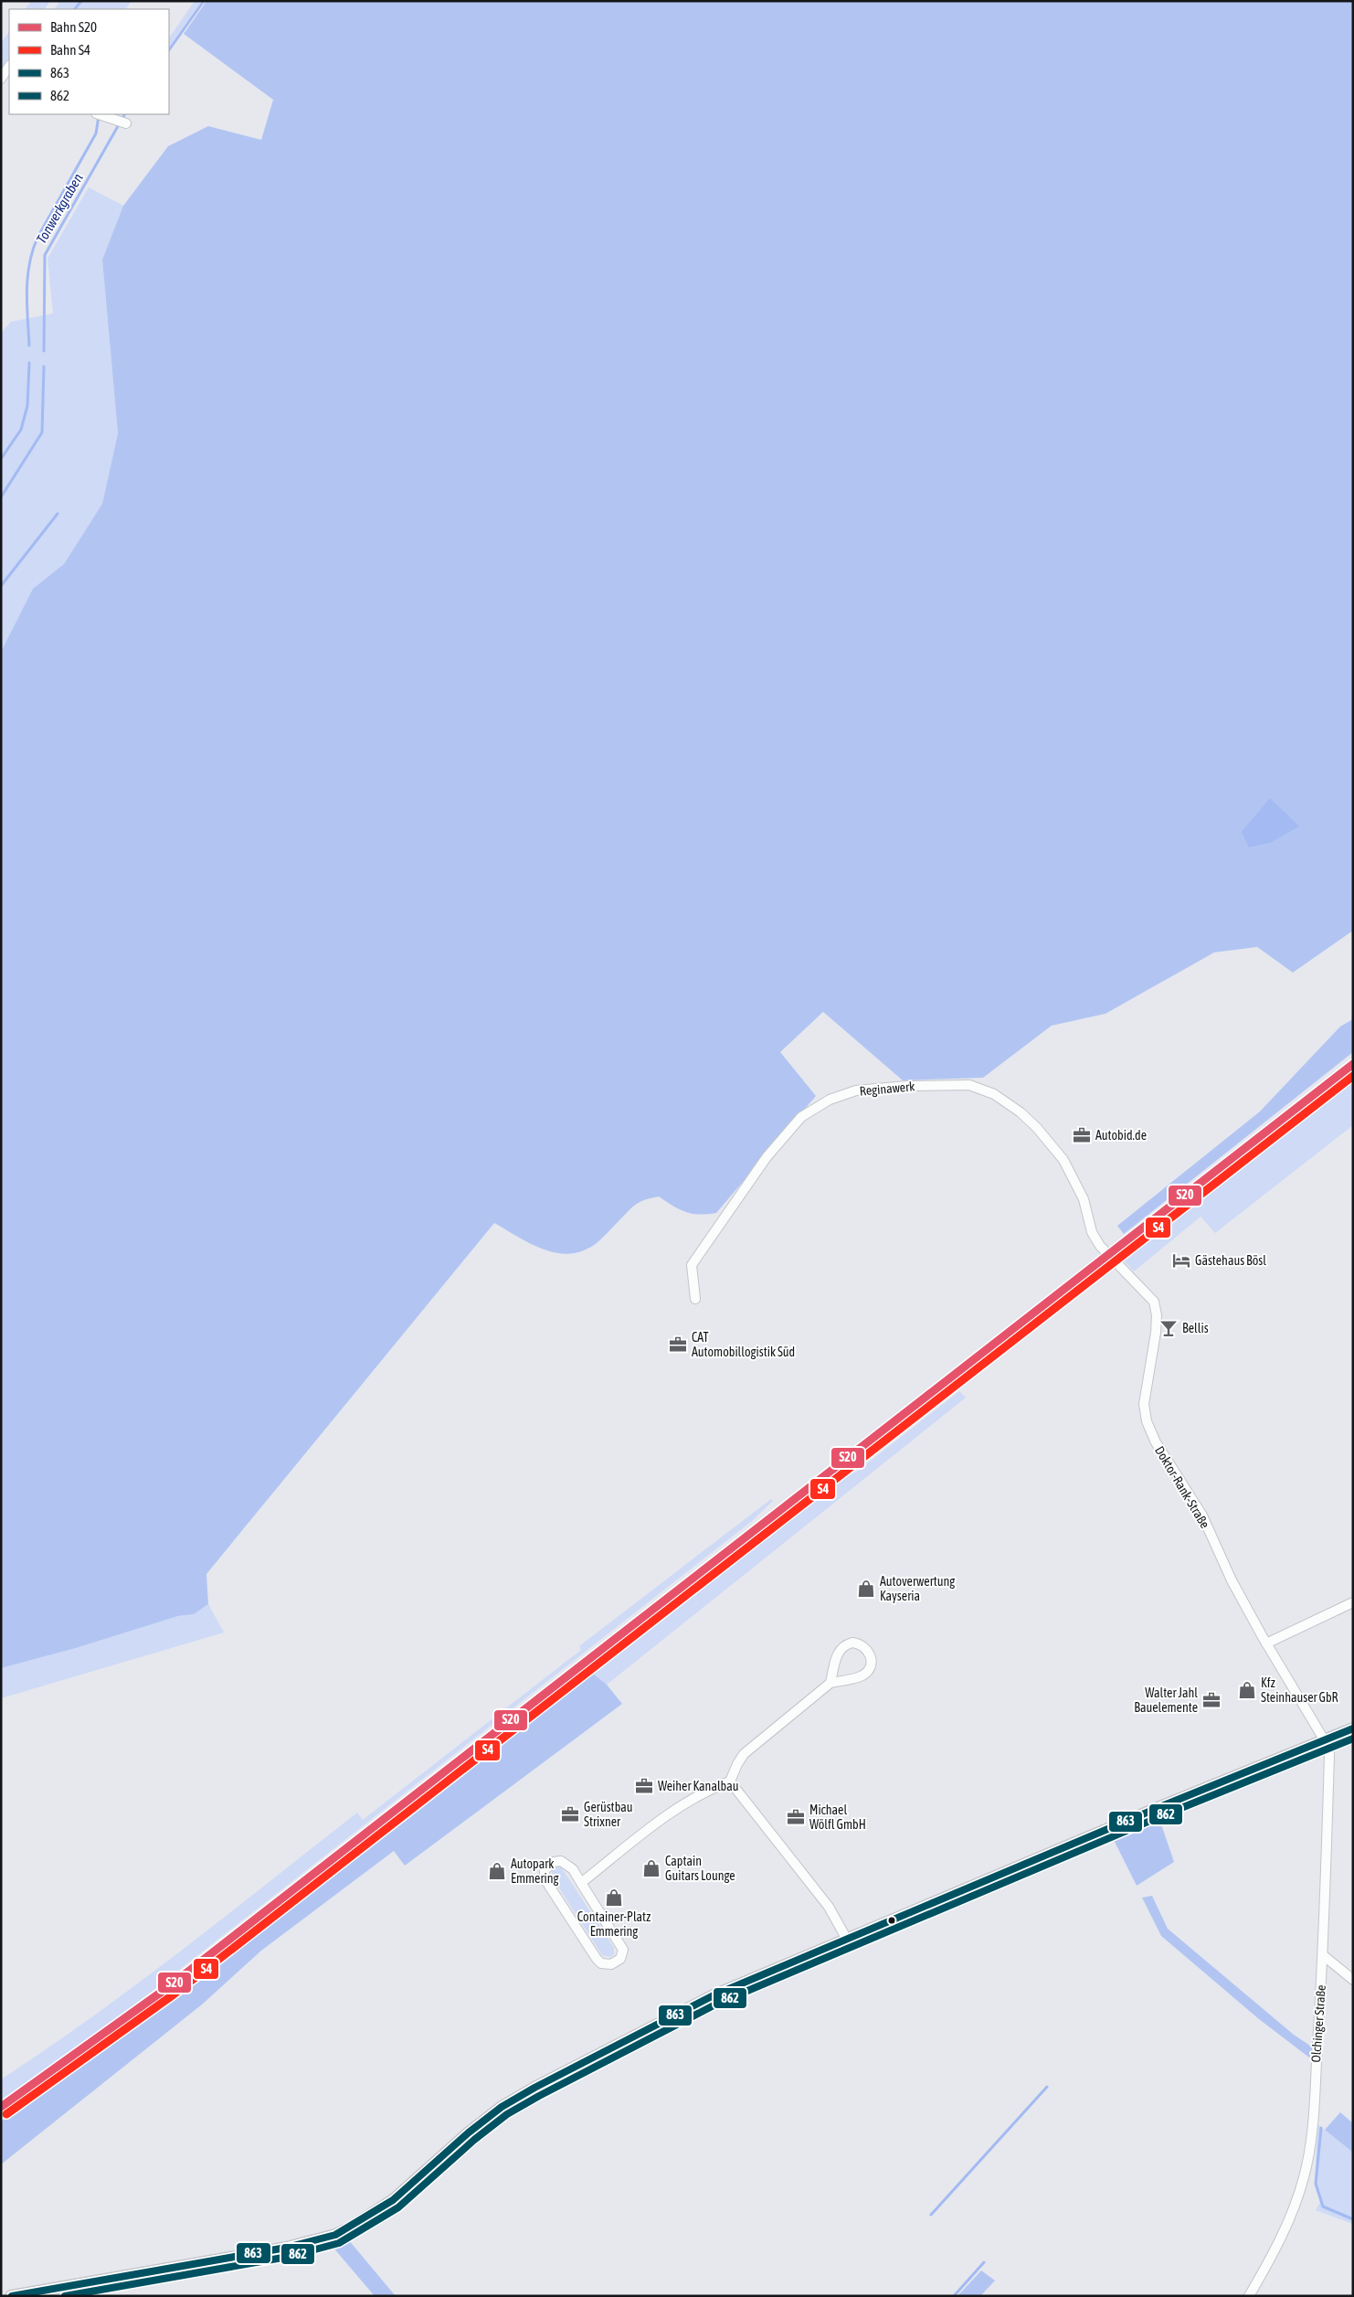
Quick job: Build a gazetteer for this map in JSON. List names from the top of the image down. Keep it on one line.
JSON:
{"streets":{"street":["Reginawerk","Doktor-Rank-Straße","Olchinger Straße"]},"crossings":[["Reginawerk","Doktor-Rank-Straße"],["Doktor-Rank-Straße","Olchinger Straße"]],"water":["Tonwerkgraben"],"places":{"office":["Autobid.de","CAT Automobillogistik Süd","Walter Jahl Bauelemente","Weiher Kanalbau","Gerüstbau Strixner","Michael Wölfl GmbH"],"hotel":["Gästehaus Bösl"],"bar":["Bellis"],"shop":["Autoverwertung Kayseria","Kfz Steinhauser GbR","Captain Guitars Lounge","Autopark Emmering","Container-Platz Emmering"]},"lines":["rail line S20","rail line S4","transit line 863","transit line 862"],"legend":["Bahn S20","Bahn S4","863","862"]}
